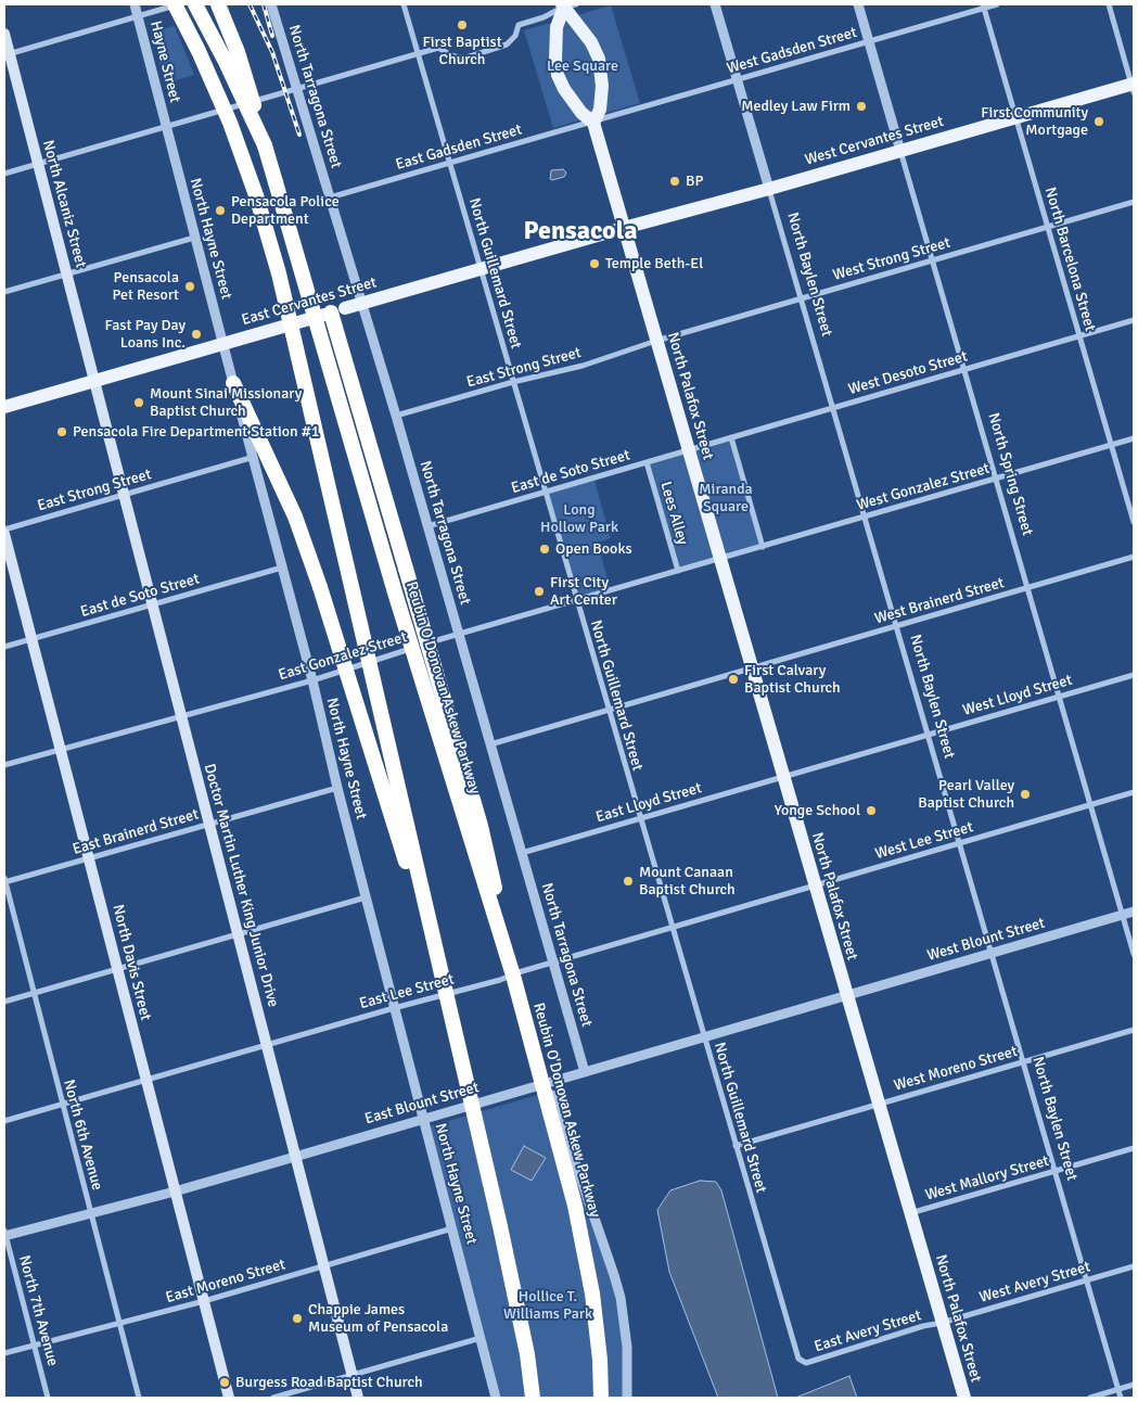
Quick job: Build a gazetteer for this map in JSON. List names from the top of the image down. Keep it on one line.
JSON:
{"streets":{"highway":["Reubin O'Donovan Askew Parkway"],"main road":["West Cervantes Street","North Alcaniz Street","East Cervantes Street","North Palafox Street","Doctor Martin Luther King Junior Drive","North Davis Street"],"street":["West Gadsden Street","Hayne Street","North Tarragona Street","East Gadsden Street","North Hayne Street","West Strong Street","North Barcelona Street","North Guillemard Street","North Baylen Street","East Strong Street","West Desoto Street","East de Soto Street","North Spring Street","West Gonzalez Street","Lees Alley","West Brainerd Street","East Gonzalez Street","West Lloyd Street","East Lloyd Street","East Brainerd Street","West Lee Street","West Blount Street","East Lee Street","West Moreno Street","East Blount Street","North 6th Avenue","West Mallory Street","East Moreno Street","West Avery Street","North 7th Avenue","East Avery Street"]},"crossings":[["West Gadsden Street","East Gadsden Street"],["West Gadsden Street","North Barcelona Street"],["West Gadsden Street","North Baylen Street"],["West Gadsden Street","North Palafox Street"],["West Gadsden Street","North Spring Street"],["Hayne Street","North Hayne Street"],["North Tarragona Street","East Gadsden Street"],["North Tarragona Street","East Strong Street"],["North Tarragona Street","East de Soto Street"],["North Tarragona Street","East Gonzalez Street"],["North Tarragona Street","East Lloyd Street"],["North Tarragona Street","East Lee Street"],["North Tarragona Street","East Blount Street"],["West Cervantes Street","North Barcelona Street"],["West Cervantes Street","North Baylen Street"],["West Cervantes Street","East Cervantes Street"],["West Cervantes Street","North Palafox Street"],["West Cervantes Street","North Spring Street"],["East Gadsden Street","North Guillemard Street"],["East Gadsden Street","North Palafox Street"],["North Alcaniz Street","East Cervantes Street"],["North Alcaniz Street","Doctor Martin Luther King Junior Drive"],["North Hayne Street","East Cervantes Street"],["North Hayne Street","East Strong Street"],["North Hayne Street","East de Soto Street"],["North Hayne Street","East Gonzalez Street"],["North Hayne Street","East Brainerd Street"],["North Hayne Street","East Lee Street"],["North Hayne Street","East Blount Street"],["North Hayne Street","East Moreno Street"],["West Strong Street","North Barcelona Street"],["West Strong Street","North Baylen Street"],["West Strong Street","East Strong Street"],["West Strong Street","North Palafox Street"],["West Strong Street","North Spring Street"],["North Barcelona Street","West Desoto Street"],["North Barcelona Street","West Gonzalez Street"],["North Guillemard Street","East Strong Street"],["North Guillemard Street","East de Soto Street"],["North Guillemard Street","East Gonzalez Street"],["North Guillemard Street","East Lloyd Street"],["North Guillemard Street","East Lee Street"],["North Guillemard Street","East Blount Street"],["North Guillemard Street","East Avery Street"],["North Baylen Street","West Desoto Street"],["North Baylen Street","West Gonzalez Street"],["North Baylen Street","West Brainerd Street"],["North Baylen Street","West Lloyd Street"],["North Baylen Street","West Lee Street"],["North Baylen Street","West Blount Street"],["North Baylen Street","West Moreno Street"],["North Baylen Street","West Mallory Street"],["North Baylen Street","West Avery Street"],["East Cervantes Street","North Palafox Street"],["East Cervantes Street","Doctor Martin Luther King Junior Drive"],["East Strong Street","North Palafox Street"],["East Strong Street","Doctor Martin Luther King Junior Drive"],["West Desoto Street","North Palafox Street"],["West Desoto Street","East de Soto Street"],["West Desoto Street","North Spring Street"],["North Palafox Street","East de Soto Street"],["North Palafox Street","West Gonzalez Street"],["North Palafox Street","West Brainerd Street"],["North Palafox Street","East Gonzalez Street"],["North Palafox Street","West Lloyd Street"],["North Palafox Street","East Lloyd Street"],["North Palafox Street","West Lee Street"],["North Palafox Street","West Blount Street"],["North Palafox Street","East Lee Street"],["North Palafox Street","West Moreno Street"],["North Palafox Street","East Blount Street"],["North Palafox Street","West Mallory Street"],["North Palafox Street","West Avery Street"],["North Palafox Street","East Avery Street"],["East de Soto Street","Lees Alley"],["East de Soto Street","Doctor Martin Luther King Junior Drive"],["East de Soto Street","North Davis Street"],["North Spring Street","West Gonzalez Street"],["North Spring Street","West Brainerd Street"],["North Spring Street","West Lloyd Street"],["North Spring Street","West Lee Street"],["North Spring Street","West Blount Street"],["West Gonzalez Street","East Gonzalez Street"],["Lees Alley","East Gonzalez Street"],["East Gonzalez Street","Doctor Martin Luther King Junior Drive"],["East Gonzalez Street","North Davis Street"],["Reubin O'Donovan Askew Parkway","East Lee Street"],["West Lloyd Street","East Lloyd Street"],["East Brainerd Street","Doctor Martin Luther King Junior Drive"],["East Brainerd Street","North Davis Street"],["East Brainerd Street","North 6th Avenue"],["West Lee Street","East Lee Street"],["Doctor Martin Luther King Junior Drive","East Lee Street"],["Doctor Martin Luther King Junior Drive","East Blount Street"],["Doctor Martin Luther King Junior Drive","East Moreno Street"],["West Blount Street","East Blount Street"],["North Davis Street","East Lee Street"],["North Davis Street","East Blount Street"],["North Davis Street","East Moreno Street"],["East Lee Street","North 6th Avenue"],["East Blount Street","North 6th Avenue"],["East Blount Street","North 7th Avenue"],["North 6th Avenue","East Moreno Street"],["East Moreno Street","North 7th Avenue"],["West Avery Street","East Avery Street"]],"districts":["Pensacola"],"parks":["Lee Square","Miranda Square","Long Hollow Park","Hollice T. Williams Park"],"places":["First Baptist Church","Medley Law Firm","First Community Mortgage","BP","Pensacola Police Department","Temple Beth-El","Pensacola Pet Resort","Fast Pay Day Loans Inc.","Mount Sinai Missionary Baptist Church","Pensacola Fire Department Station #1","Open Books","First City Art Center","First Calvary Baptist Church","Pearl Valley Baptist Church","Yonge School","Mount Canaan Baptist Church","Chappie James Museum of Pensacola","Burgess Road Baptist Church"]}
